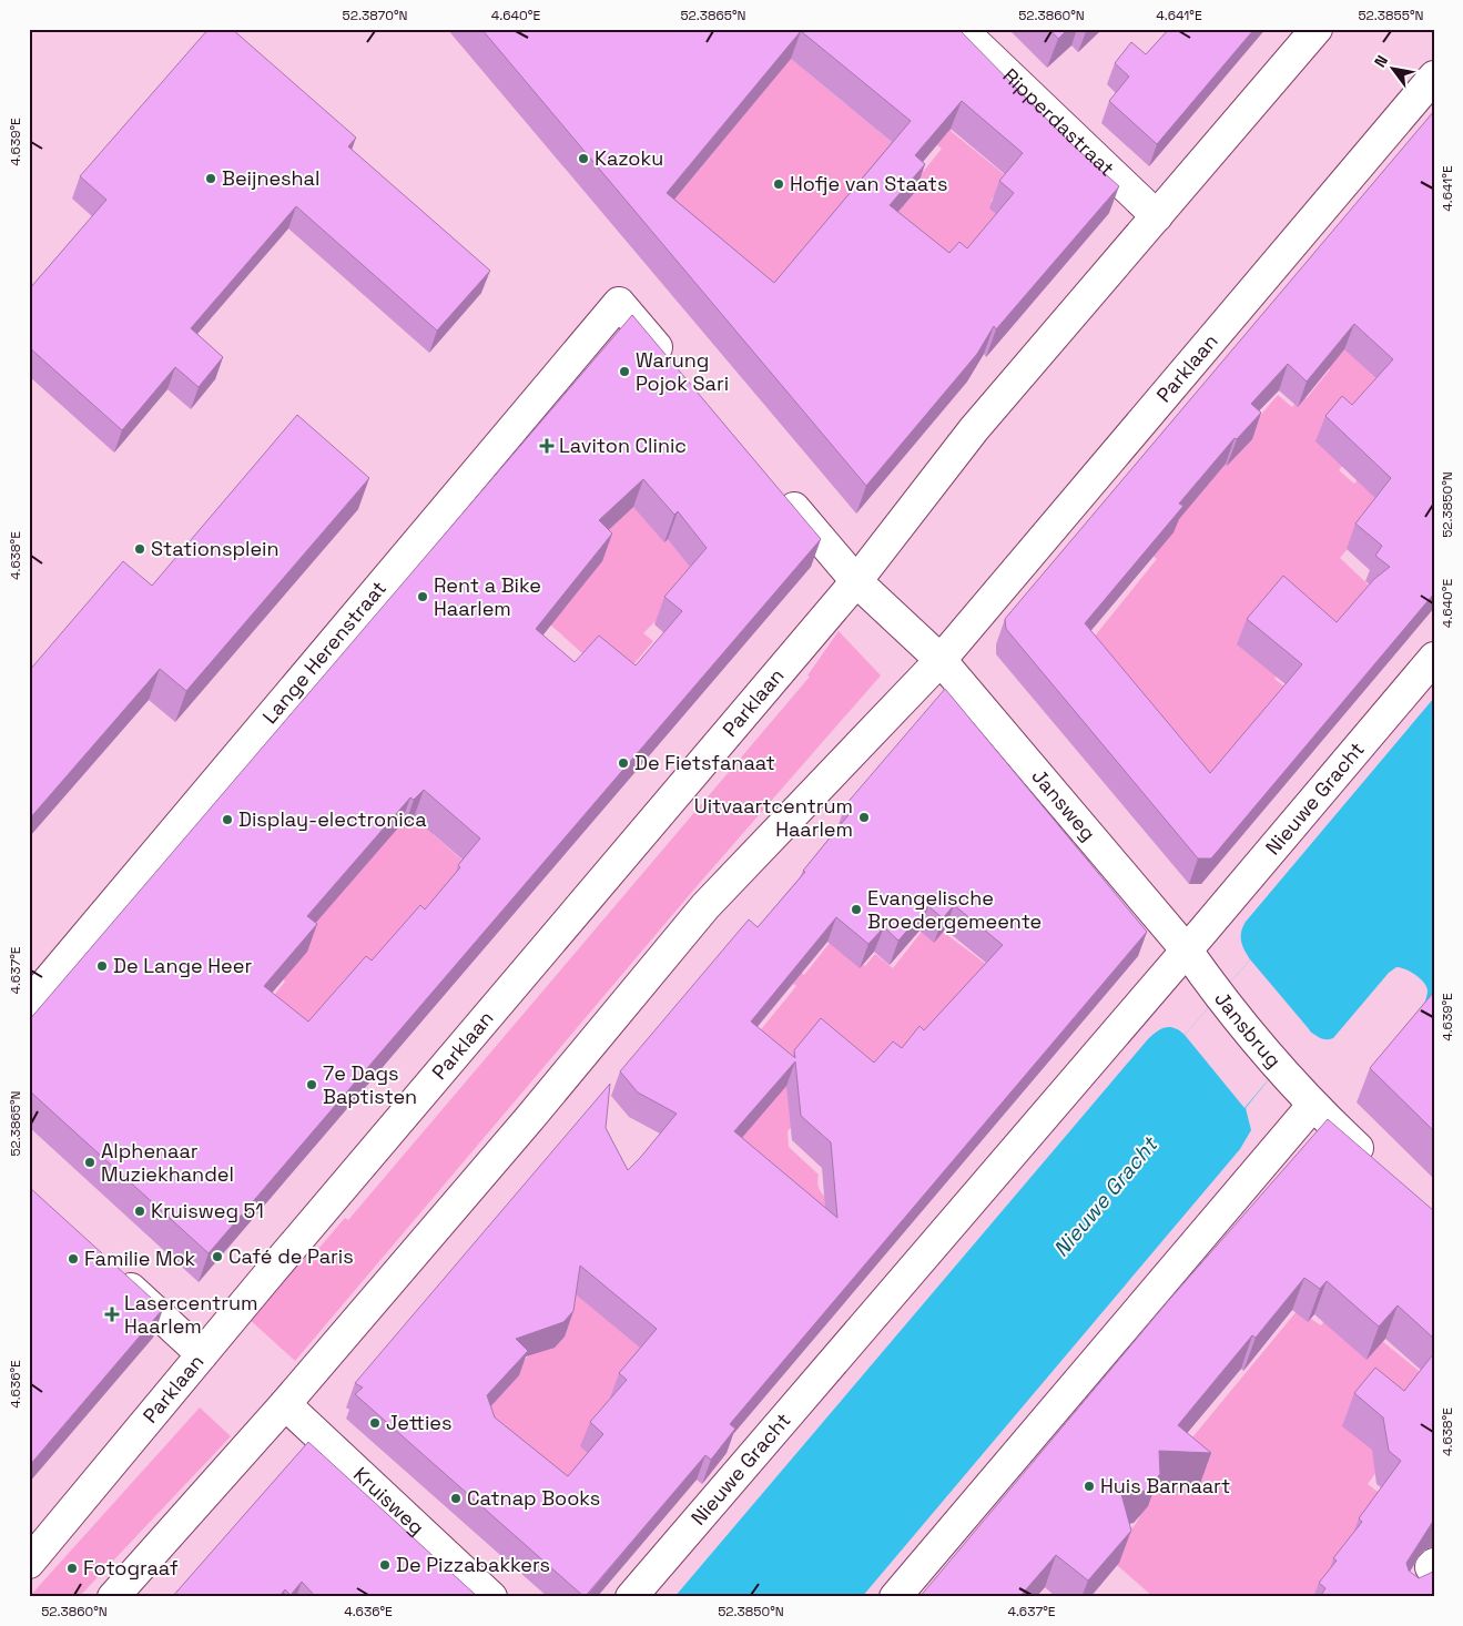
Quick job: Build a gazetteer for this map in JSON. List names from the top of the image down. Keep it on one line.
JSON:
{"streets":{"street":["Ripperdastraat","Parklaan","Lange Herenstraat","Nieuwe Gracht","Jansweg","Jansbrug","Kruisweg"]},"crossings":[["Ripperdastraat","Parklaan"],["Parklaan","Jansweg"],["Parklaan","Kruisweg"],["Nieuwe Gracht","Jansweg"],["Nieuwe Gracht","Jansbrug"],["Jansweg","Jansbrug"]],"water":["Nieuwe Gracht"],"places":{"other":["Kazoku","Beijneshal","Hofje van Staats","Warung Pojok Sari","Stationsplein","Rent a Bike Haarlem","De Fietsfanaat","Uitvaartcentrum Haarlem","Display-electronica","Evangelische Broedergemeente","De Lange Heer","7e Dags Baptisten","Alphenaar Muziekhandel","Kruisweg 51","Café de Paris","Familie Mok","Jetties","Huis Barnaart","Catnap Books","De Pizzabakkers","Fotograaf"],"health":["Laviton Clinic","Lasercentrum Haarlem"]},"north":"top left","coordinates":["52.3870°N","4.640°E","52.3865°N","52.3860°N","4.641°E","52.3855°N","4.639°E","52.3850°N","4.638°E","4.637°E","4.636°E"]}
